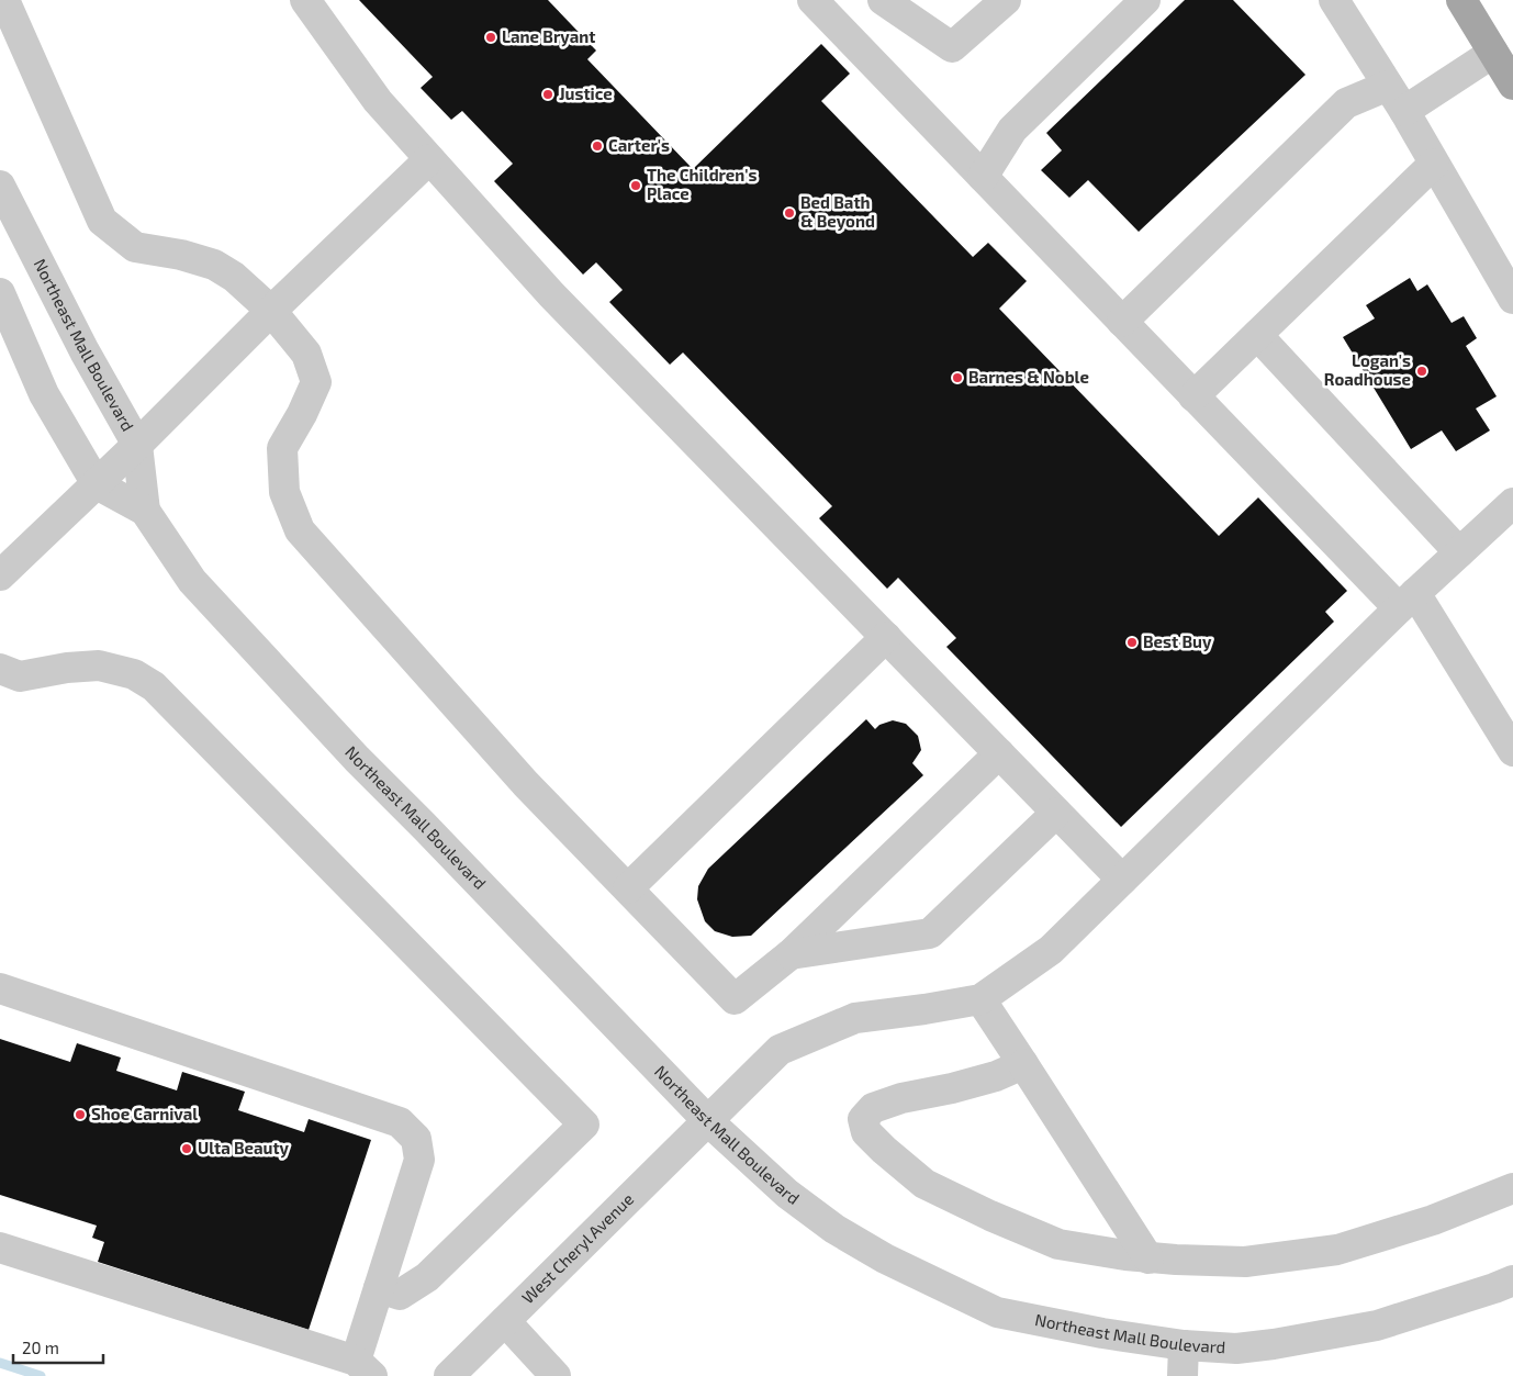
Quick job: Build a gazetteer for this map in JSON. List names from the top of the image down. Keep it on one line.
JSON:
{"streets":{"street":["Northeast Mall Boulevard","West Cheryl Avenue"]},"crossings":[["Northeast Mall Boulevard","West Cheryl Avenue"]],"places":["Lane Bryant","Justice","Carter's","The Children's Place","Bed Bath & Beyond","Logan's Roadhouse","Barnes & Noble","Best Buy","Shoe Carnival","Ulta Beauty"],"scale_bar":"20 m"}
